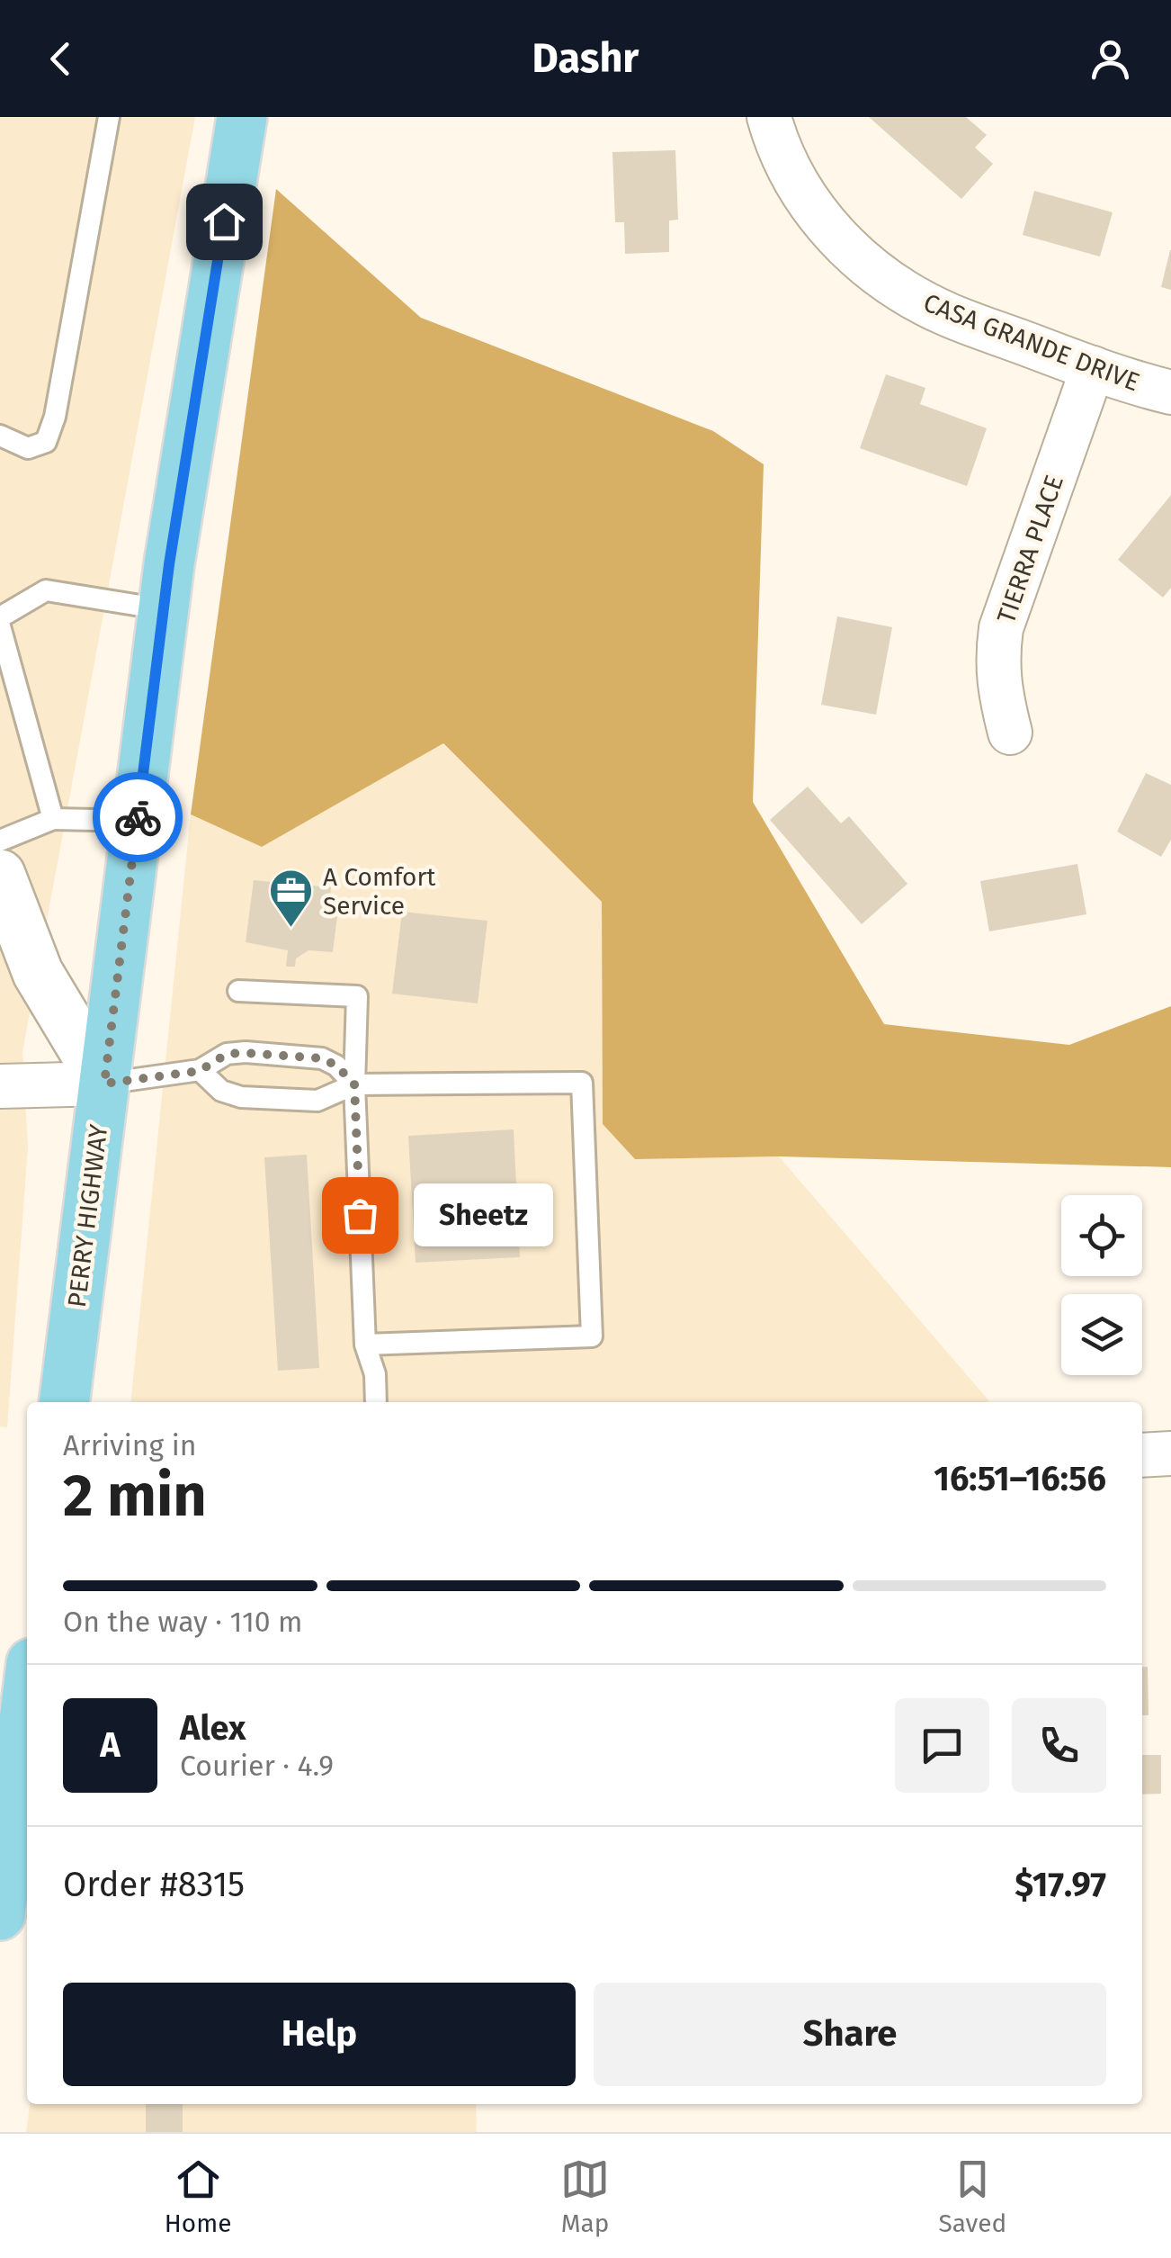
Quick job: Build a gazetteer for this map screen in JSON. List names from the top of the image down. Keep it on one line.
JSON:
{"streets":{"main road":["PERRY HIGHWAY"],"street":["CASA GRANDE DRIVE","TIERRA PLACE"]},"crossings":[["CASA GRANDE DRIVE","TIERRA PLACE"]],"places":{"office":["A Comfort Service"],"other":["Sheetz"]},"page":{"header":"Dashr","bubble":"Sheetz","heading":["2 min","Arriving in","16:51–16:56"],"panel":["Alex","Courier · 4.9","Order #8315","$17.97"],"bar":"On the way · 110 m","round":"A","buttons":["Help","Share"],"tabs":["Home","Map","Saved"]}}
